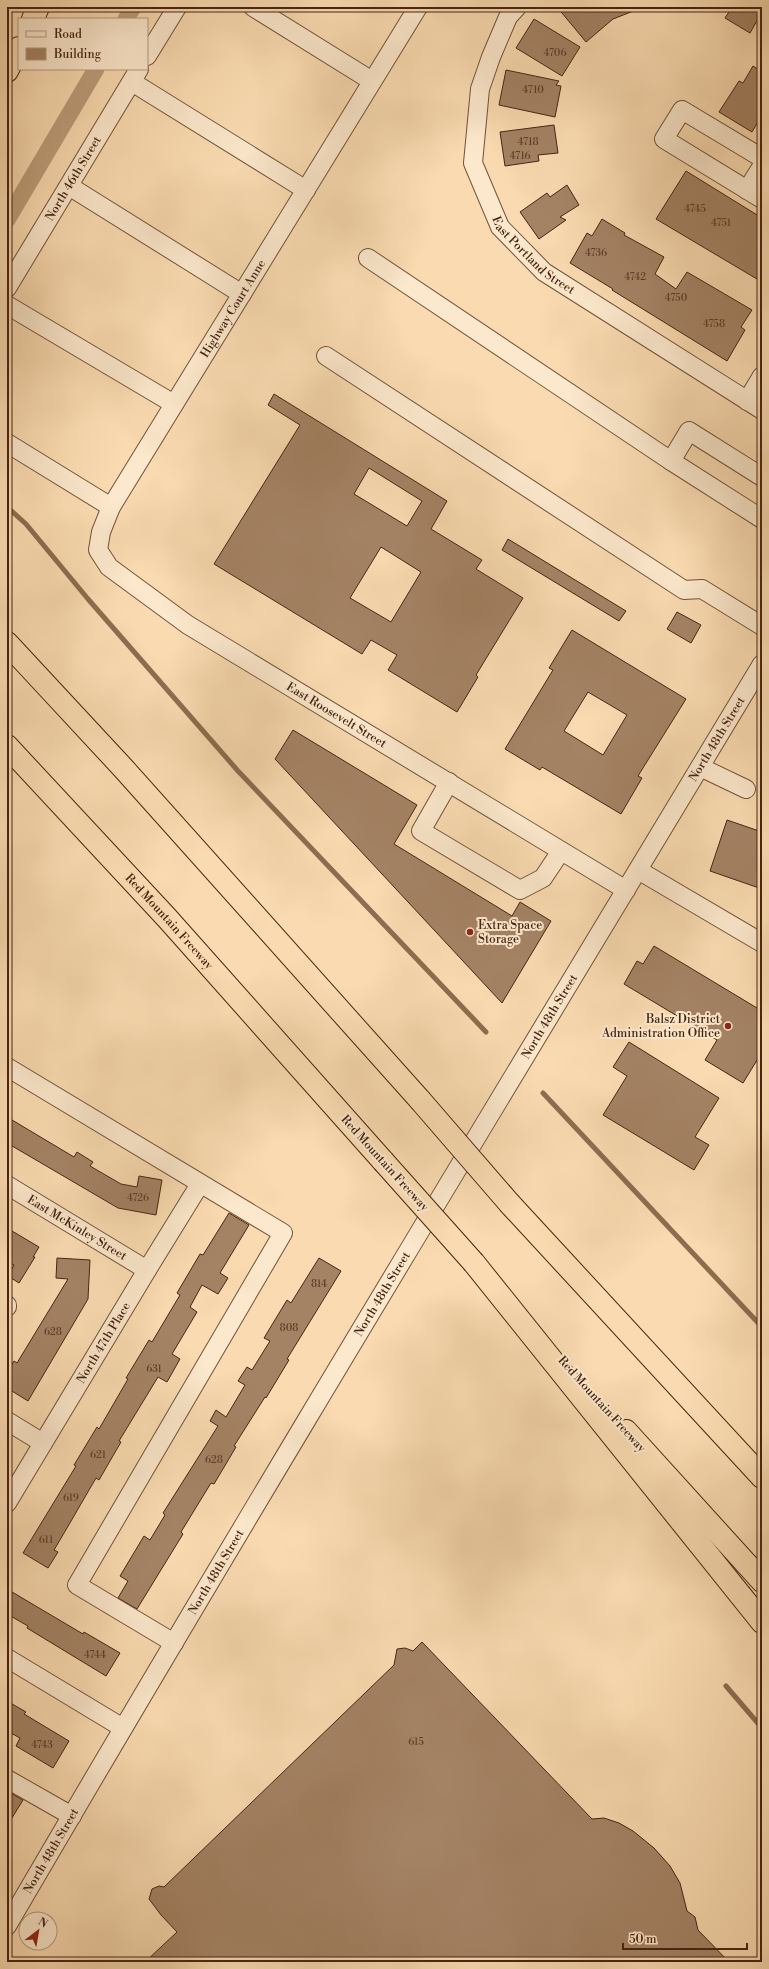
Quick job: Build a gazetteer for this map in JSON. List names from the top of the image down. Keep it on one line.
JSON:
{"streets":{"highway":["Red Mountain Freeway"],"street":["North 46th Street","East Portland Street","Highway Court Anne","East Roosevelt Street","North 48th Street","East McKinley Street","North 47th Place"]},"crossings":[["Highway Court Anne","East Roosevelt Street"],["East Roosevelt Street","North 48th Street"],["East McKinley Street","North 47th Place"]],"places":["Extra Space Storage","Balsz District Administration Office"],"house_numbers":["4706","4710","4718","4716","4745","4751","4736","4742","4750","4758","4726","814","808","628","631","621","628","619","611","4744","615","4743"],"legend":["Road","Building"],"scale_bar":"50 m","north":"top right"}
